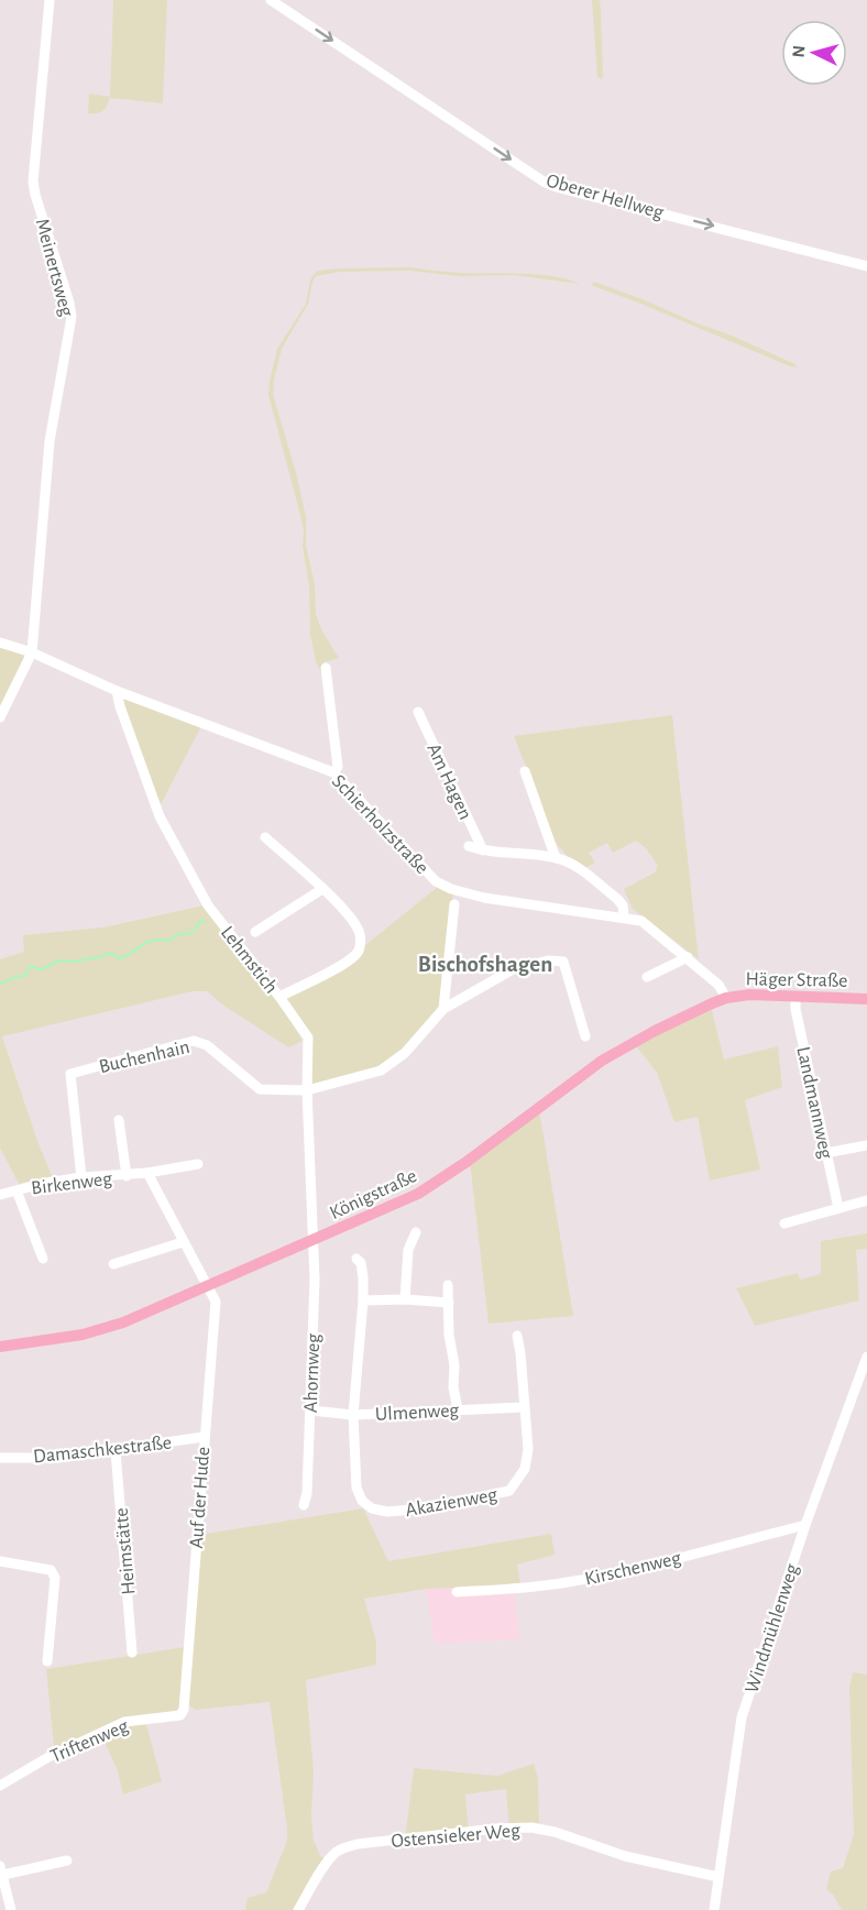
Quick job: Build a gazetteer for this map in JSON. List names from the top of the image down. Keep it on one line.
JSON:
{"streets":{"main road":["Häger Straße","Königstraße"],"street":["Oberer Hellweg","Meinertsweg","Am Hagen","Schierholzstraße","Lehmstich","Buchenhain","Landmannweg","Birkenweg","Ahornweg","Ulmenweg","Damaschkestraße","Auf der Hude","Akazienweg","Heimstätte","Kirschenweg","Windmühlenweg","Triftenweg","Ostensieker Weg"]},"crossings":[["Meinertsweg","Schierholzstraße"],["Am Hagen","Schierholzstraße"],["Schierholzstraße","Lehmstich"],["Schierholzstraße","Häger Straße"],["Schierholzstraße","Königstraße"],["Lehmstich","Buchenhain"],["Lehmstich","Königstraße"],["Lehmstich","Ahornweg"],["Häger Straße","Landmannweg"],["Häger Straße","Königstraße"],["Buchenhain","Birkenweg"],["Königstraße","Ahornweg"],["Königstraße","Auf der Hude"],["Ahornweg","Ulmenweg"],["Ulmenweg","Akazienweg"],["Damaschkestraße","Auf der Hude"],["Damaschkestraße","Heimstätte"],["Auf der Hude","Triftenweg"],["Kirschenweg","Windmühlenweg"],["Windmühlenweg","Ostensieker Weg"]],"one_way":["Oberer Hellweg"],"districts":["Bischofshagen"],"north":"left"}
